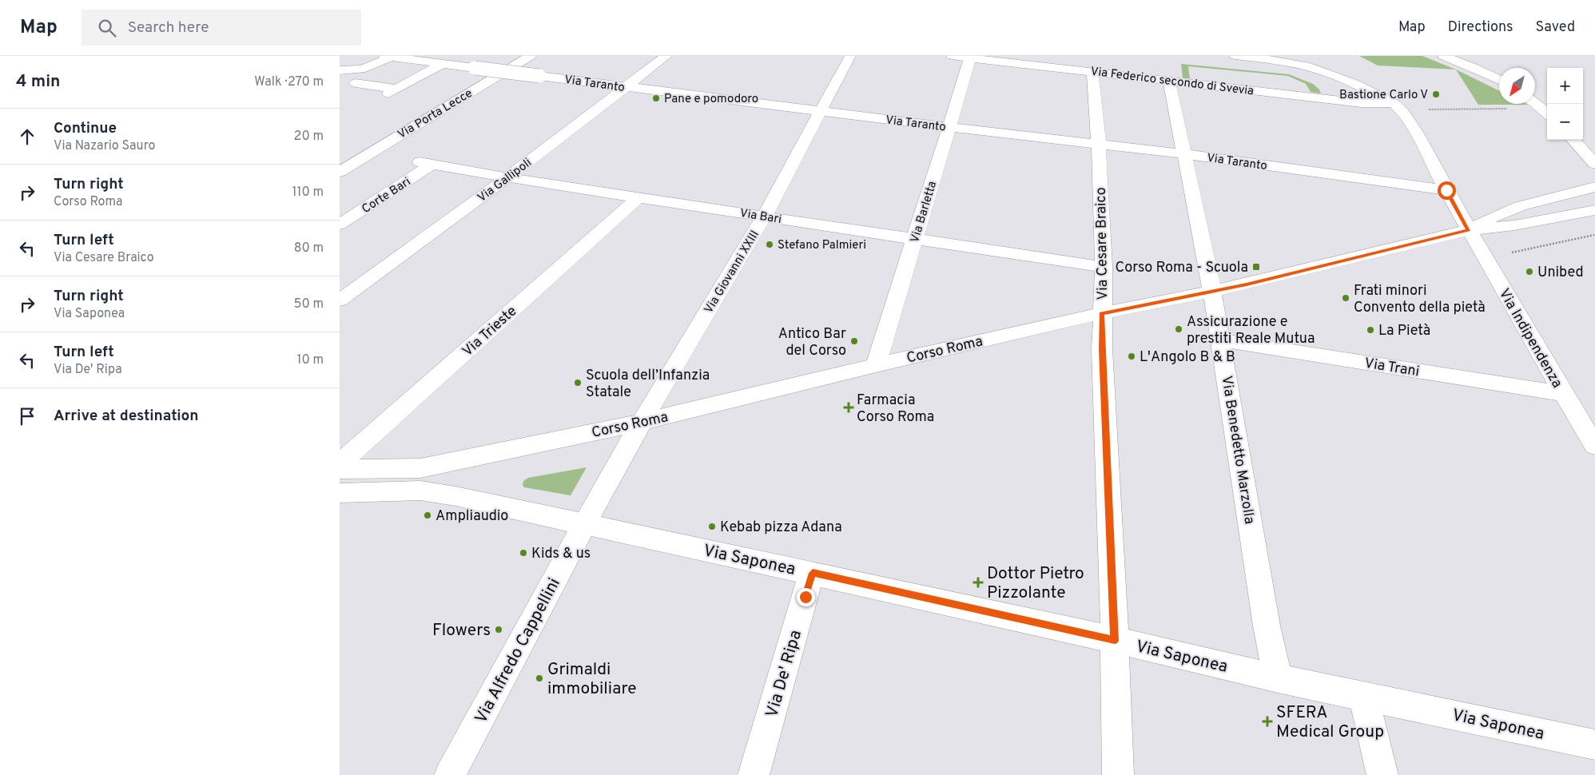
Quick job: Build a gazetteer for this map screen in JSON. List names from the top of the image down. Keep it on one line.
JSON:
{"streets":{"street":["Via Federico secondo di Svevia","Via Taranto","Via Porta Lecce","Via Gallipoli","Corte Bari","Via Barletta","Via Bari","Via Cesare Braico","Via Giovanni XXIII","Via Trieste","Via Indipendenza","Corso Roma","Via Trani","Via Benedetto Marzolla","Via Saponea","Via Alfredo Cappellini","Via De' Ripa"]},"crossings":[["Via Federico secondo di Svevia","Via Barletta"],["Via Federico secondo di Svevia","Via Cesare Braico"],["Via Federico secondo di Svevia","Via Indipendenza"],["Via Federico secondo di Svevia","Via Benedetto Marzolla"],["Via Taranto","Via Gallipoli"],["Via Taranto","Via Barletta"],["Via Taranto","Via Cesare Braico"],["Via Taranto","Via Giovanni XXIII"],["Via Taranto","Via Indipendenza"],["Via Taranto","Via Benedetto Marzolla"],["Via Gallipoli","Via Bari"],["Corte Bari","Via Bari"],["Via Barletta","Via Bari"],["Via Barletta","Corso Roma"],["Via Bari","Via Cesare Braico"],["Via Bari","Via Giovanni XXIII"],["Via Bari","Via Trieste"],["Via Cesare Braico","Corso Roma"],["Via Cesare Braico","Via Saponea"],["Via Giovanni XXIII","Corso Roma"],["Via Giovanni XXIII","Via Alfredo Cappellini"],["Via Indipendenza","Corso Roma"],["Via Indipendenza","Via Trani"],["Corso Roma","Via Benedetto Marzolla"],["Corso Roma","Via Alfredo Cappellini"],["Via Trani","Via Benedetto Marzolla"],["Via Benedetto Marzolla","Via Saponea"],["Via Saponea","Via Alfredo Cappellini"],["Via Saponea","Via De' Ripa"]],"places":{"other":["Bastione Carlo V","Pane e pomodoro","Stefano Palmieri","Unibed","Frati minori Convento della pietà","Assicurazione e prestiti Reale Mutua","La Pietà","Antico Bar del Corso","L'Angolo B & B","Scuola dell’Infanzia Statale","Ampliaudio","Kebab pizza Adana","Kids & us","Flowers","Grimaldi immobiliare"],"transit":["Corso Roma - Scuola"],"health":["Farmacia Corso Roma","Dottor Pietro Pizzolante","SFERA Medical Group"]},"north":"bottom left","page":{"header":"Map","search":"Search here","nav":["Map","Directions","Saved"],"heading":["4 min","Walk · 270 m"],"map_buttons":["+","−"],"list":[["Continue","Via Nazario Sauro","20 m"],["Turn right","Corso Roma","110 m"],["Turn left","Via Cesare Braico","80 m"],["Turn right","Via Saponea","50 m"],["Turn left","Via De' Ripa","10 m"],"Arrive at destination"]}}
